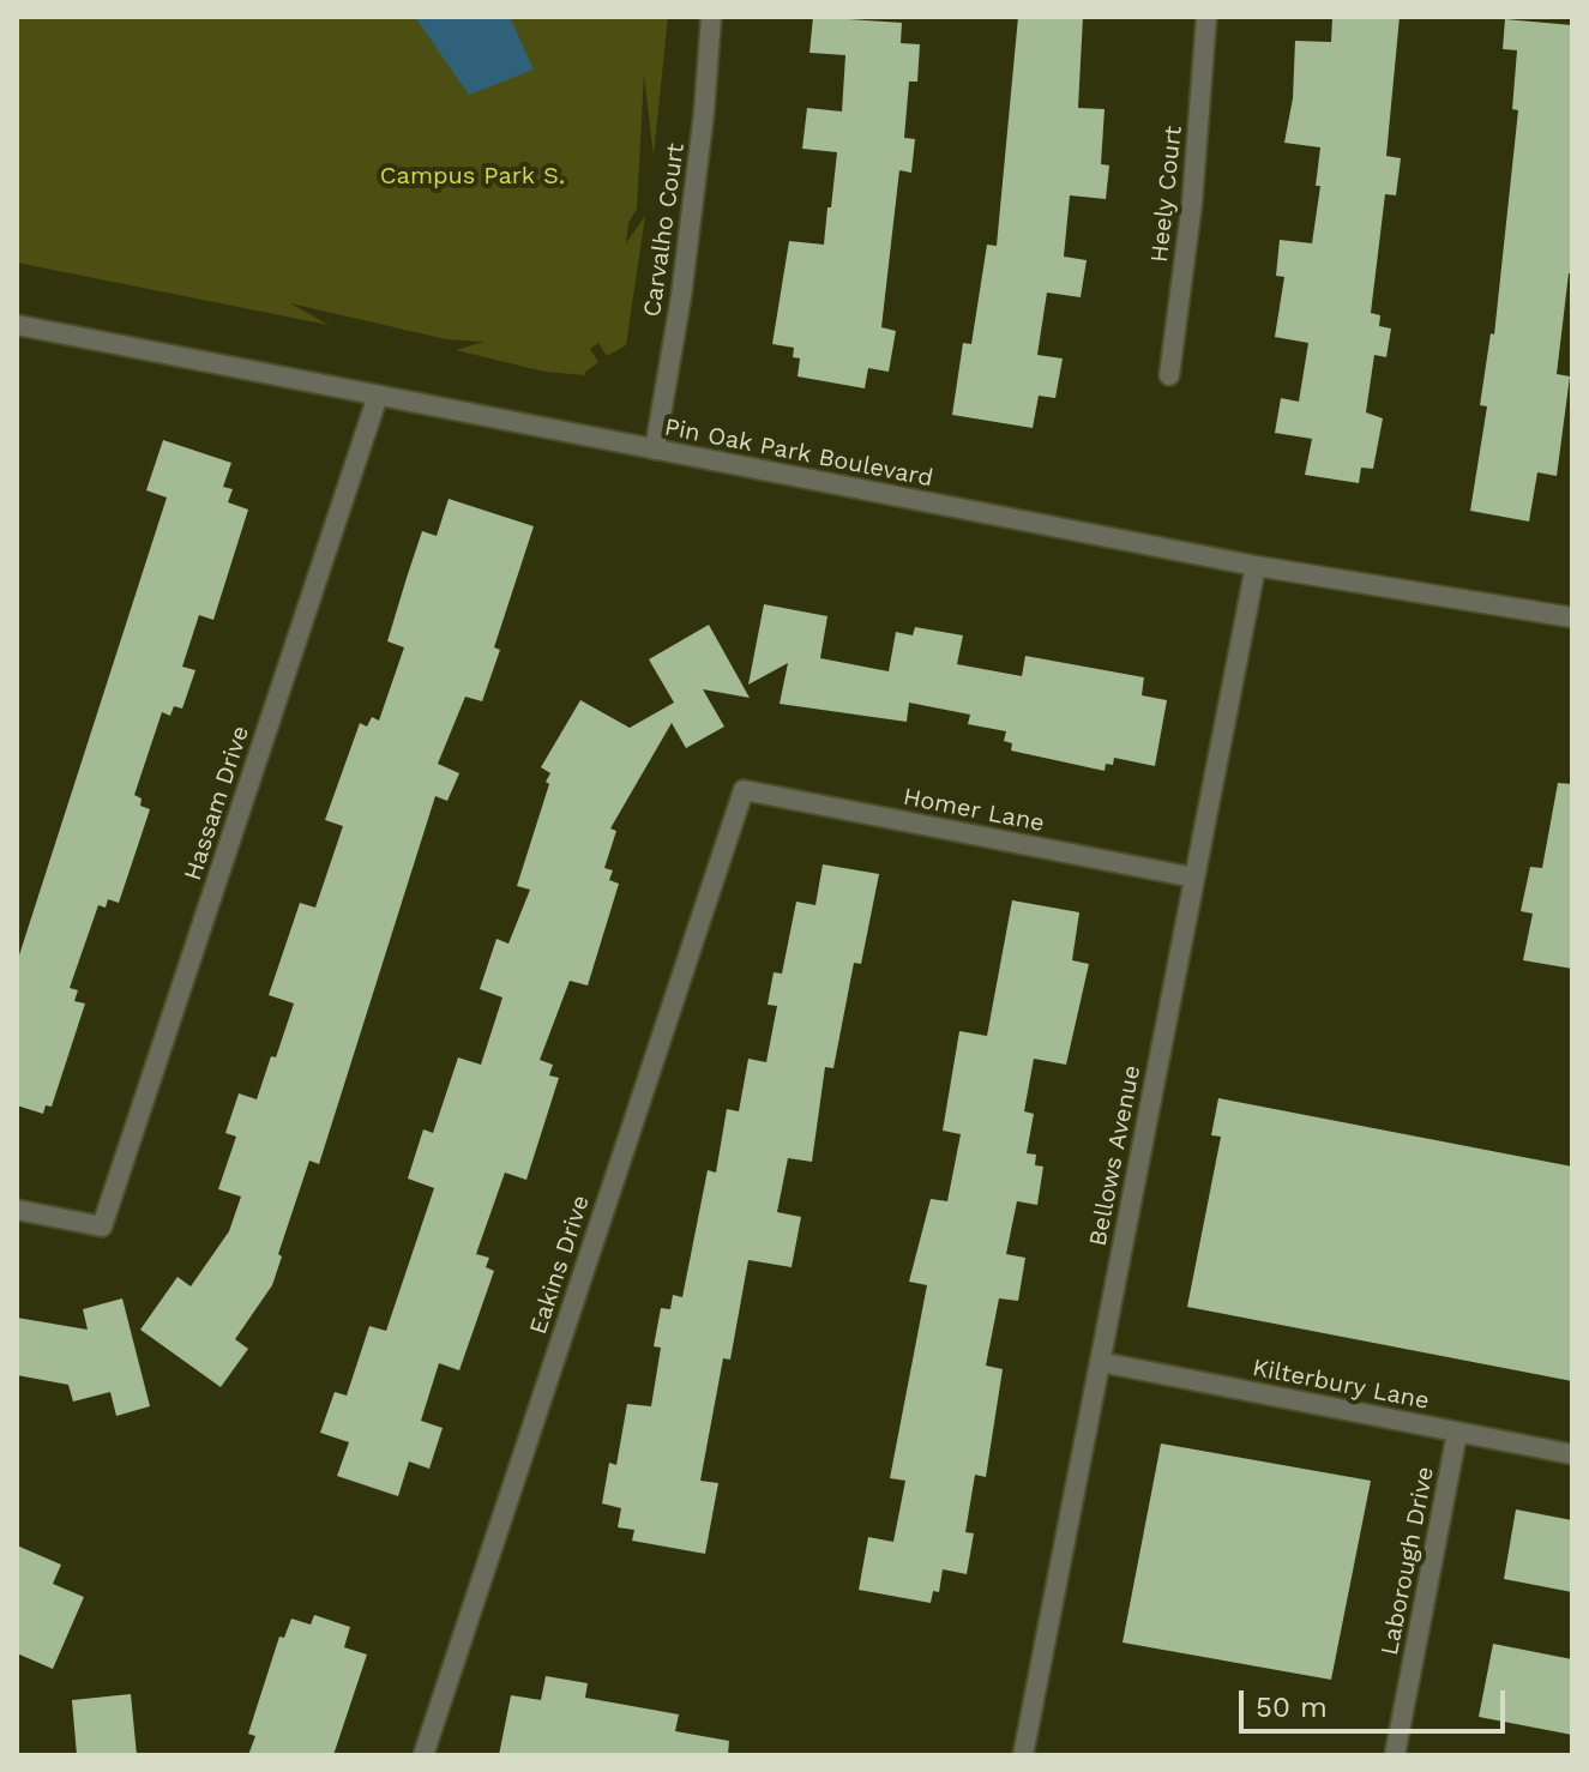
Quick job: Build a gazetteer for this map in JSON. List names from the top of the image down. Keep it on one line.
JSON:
{"streets":{"street":["Heely Court","Carvalho Court","Pin Oak Park Boulevard","Hassam Drive","Homer Lane","Bellows Avenue","Eakins Drive","Kilterbury Lane","Laborough Drive"]},"crossings":[["Carvalho Court","Pin Oak Park Boulevard"],["Pin Oak Park Boulevard","Hassam Drive"],["Pin Oak Park Boulevard","Bellows Avenue"],["Homer Lane","Bellows Avenue"],["Homer Lane","Eakins Drive"],["Bellows Avenue","Kilterbury Lane"],["Kilterbury Lane","Laborough Drive"]],"parks":["Campus Park S."],"scale_bar":"50 m"}
